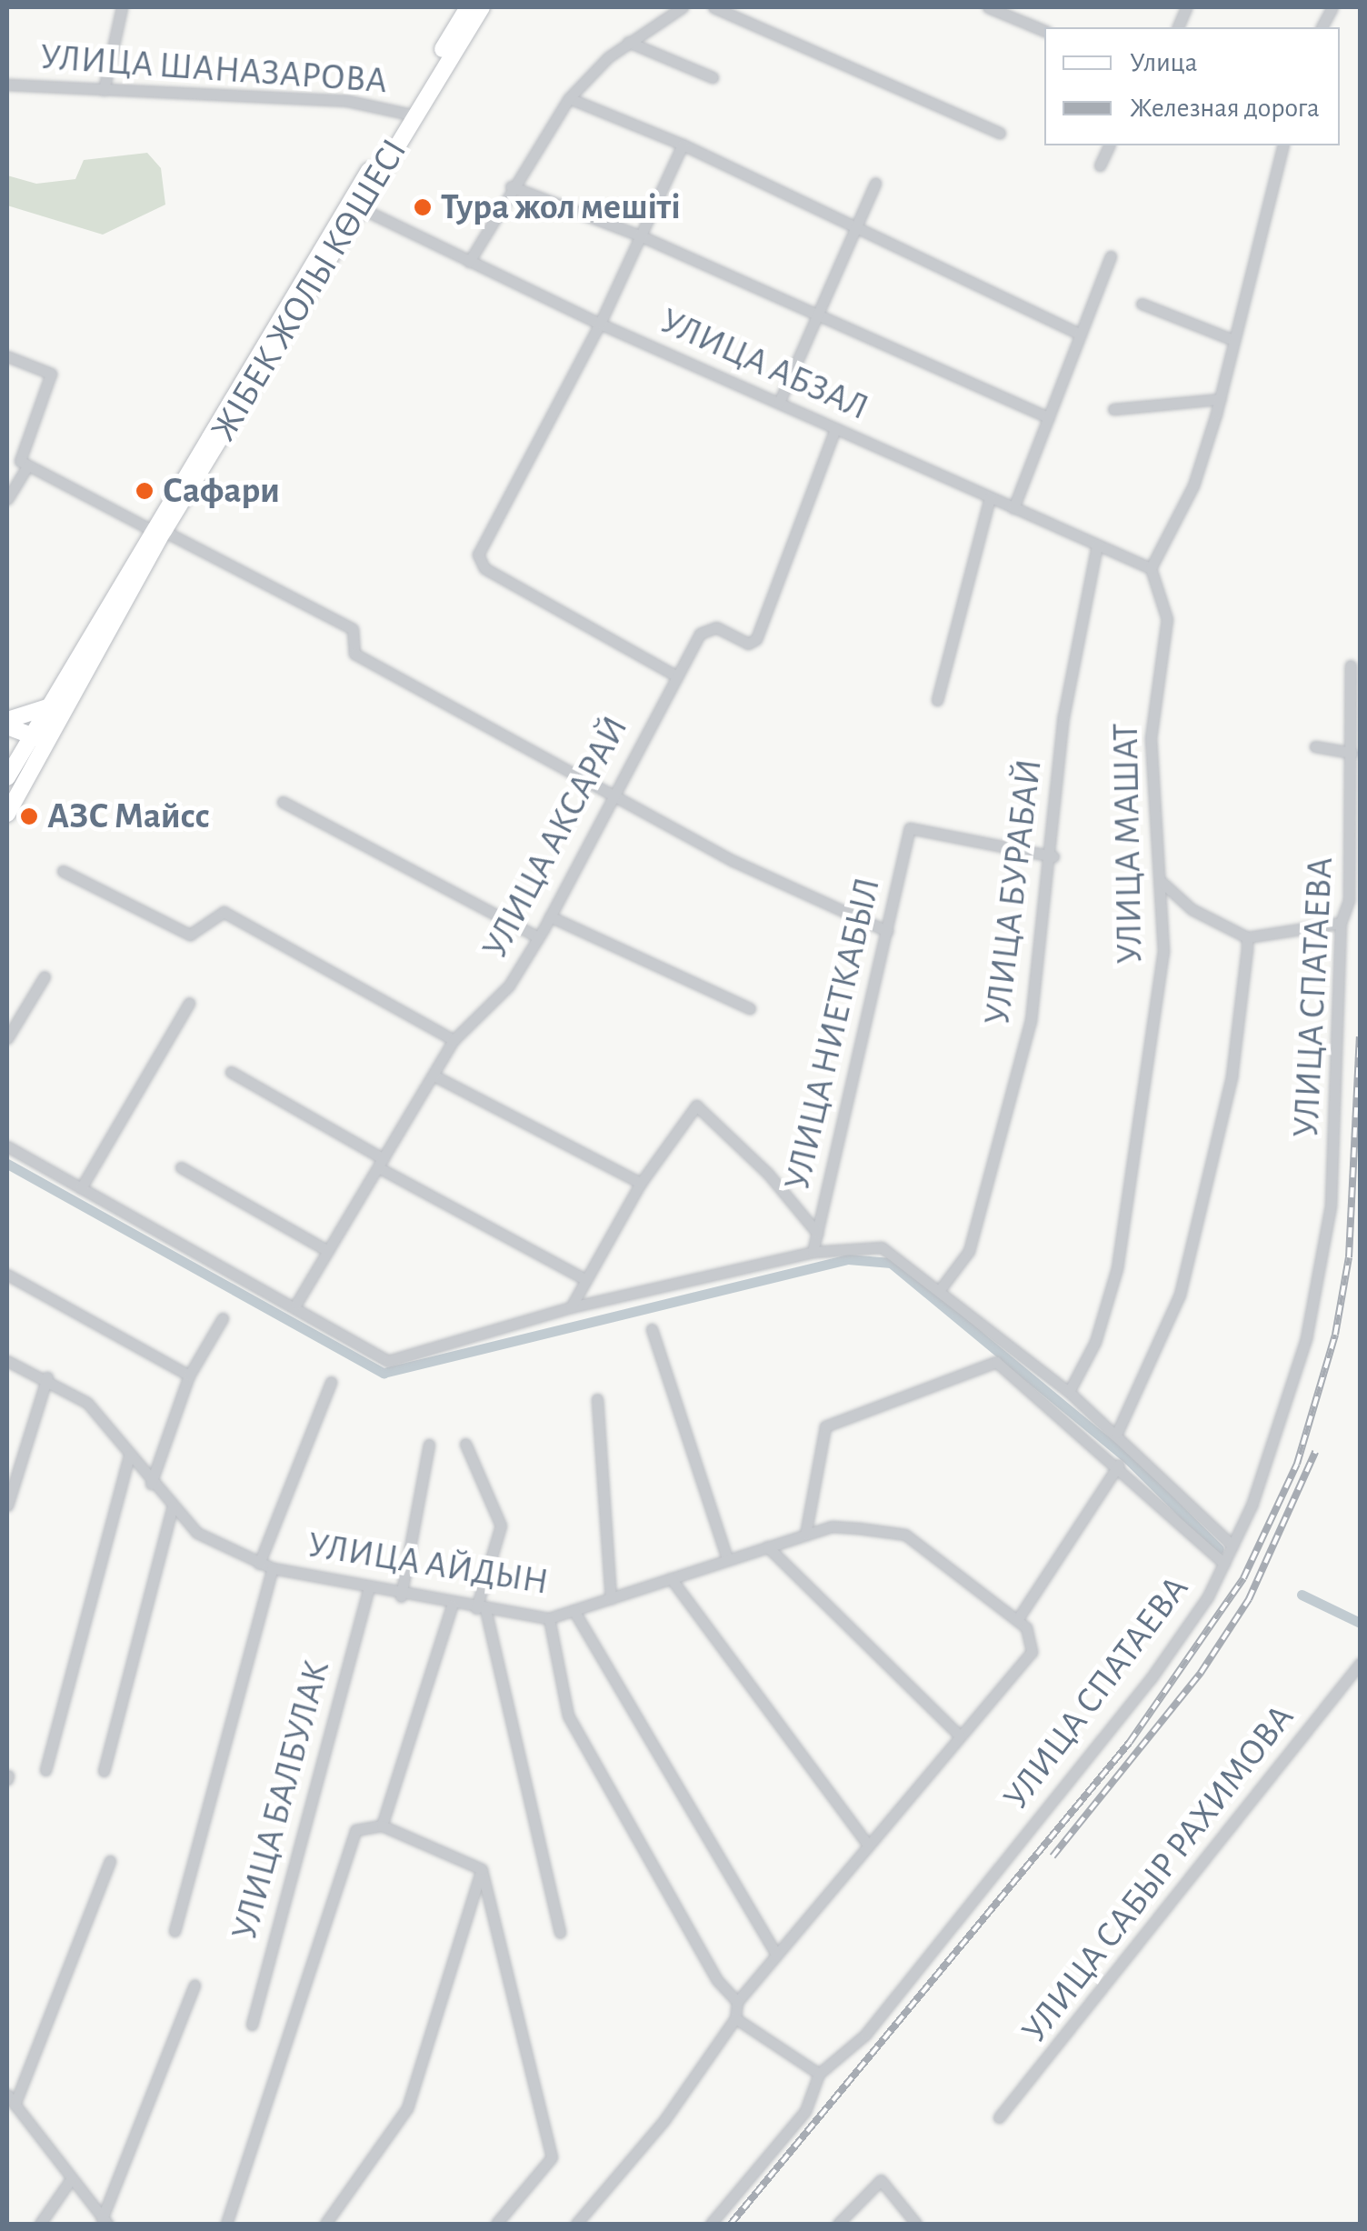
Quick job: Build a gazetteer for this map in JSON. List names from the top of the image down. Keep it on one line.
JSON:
{"streets":{"main road":["ЖІБЕК ЖОЛЫ КӨШЕСІ"],"street":["УЛИЦА ШАНАЗАРОВА","УЛИЦА АБЗАЛ","УЛИЦА АКСАРАЙ","УЛИЦА МАШАТ","УЛИЦА БУРАБАЙ","УЛИЦА СПАТАЕВА","УЛИЦА НИЕТКАБЫЛ","УЛИЦА АЙДЫН","УЛИЦА БАЛБУЛАК","УЛИЦА САБЫР РАХИМОВА"]},"crossings":[["УЛИЦА ШАНАЗАРОВА","ЖІБЕК ЖОЛЫ КӨШЕСІ"],["ЖІБЕК ЖОЛЫ КӨШЕСІ","УЛИЦА АБЗАЛ"],["УЛИЦА АБЗАЛ","УЛИЦА АКСАРАЙ"],["УЛИЦА АБЗАЛ","УЛИЦА МАШАТ"],["УЛИЦА АБЗАЛ","УЛИЦА БУРАБАЙ"],["УЛИЦА МАШАТ","УЛИЦА СПАТАЕВА"],["УЛИЦА БУРАБАЙ","УЛИЦА НИЕТКАБЫЛ"],["УЛИЦА АЙДЫН","УЛИЦА БАЛБУЛАК"]],"places":["Тура жол мешіті","Сафари","АЗС Майсс"],"legend":["Улица","Железная дорога"]}
